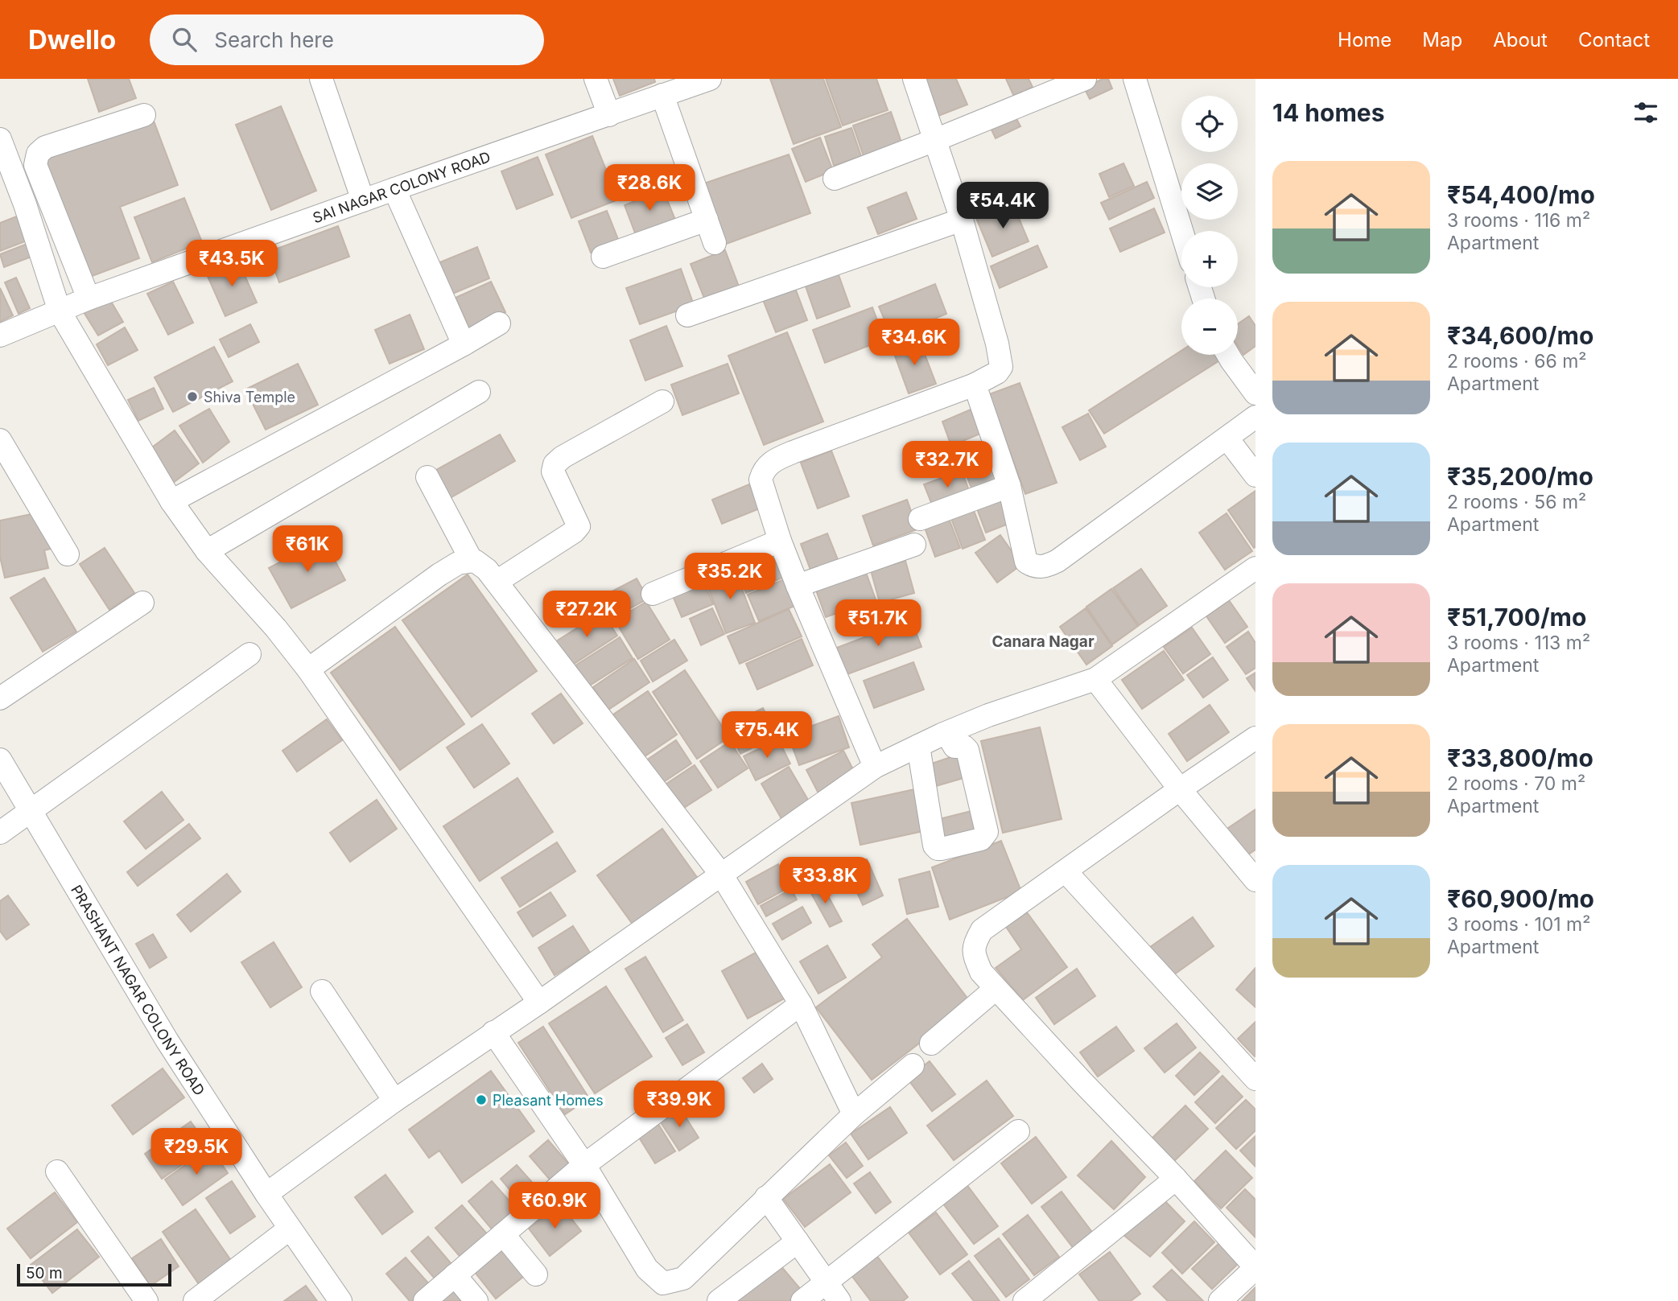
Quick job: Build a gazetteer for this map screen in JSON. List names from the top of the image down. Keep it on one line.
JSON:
{"streets":{"street":["SAI NAGAR COLONY ROAD","PRASHANT NAGAR COLONY ROAD"]},"districts":["Canara Nagar"],"places":["Shiva Temple","Pleasant Homes"],"scale_bar":"50 m","page":{"header":"Dwello","search":"Search here","nav":["Home","Map","About","Contact"],"heading":"14 homes","map_buttons":["+","−"],"list":[{"name":"₹54,400/mo","note":"3 rooms · 116 m² · Apartment"},{"name":"₹34,600/mo","note":"2 rooms · 66 m² · Apartment"},{"name":"₹35,200/mo","note":"2 rooms · 56 m² · Apartment"},{"name":"₹51,700/mo","note":"3 rooms · 113 m² · Apartment"},{"name":"₹33,800/mo","note":"2 rooms · 70 m² · Apartment"},{"name":"₹60,900/mo","note":"3 rooms · 101 m² · Apartment"}],"price":["₹28.6K","₹54.4K","₹43.5K","₹34.6K","₹32.7K","₹61K","₹35.2K","₹27.2K","₹51.7K","₹75.4K","₹33.8K","₹39.9K","₹29.5K","₹60.9K"],"scale":"50 m"}}
